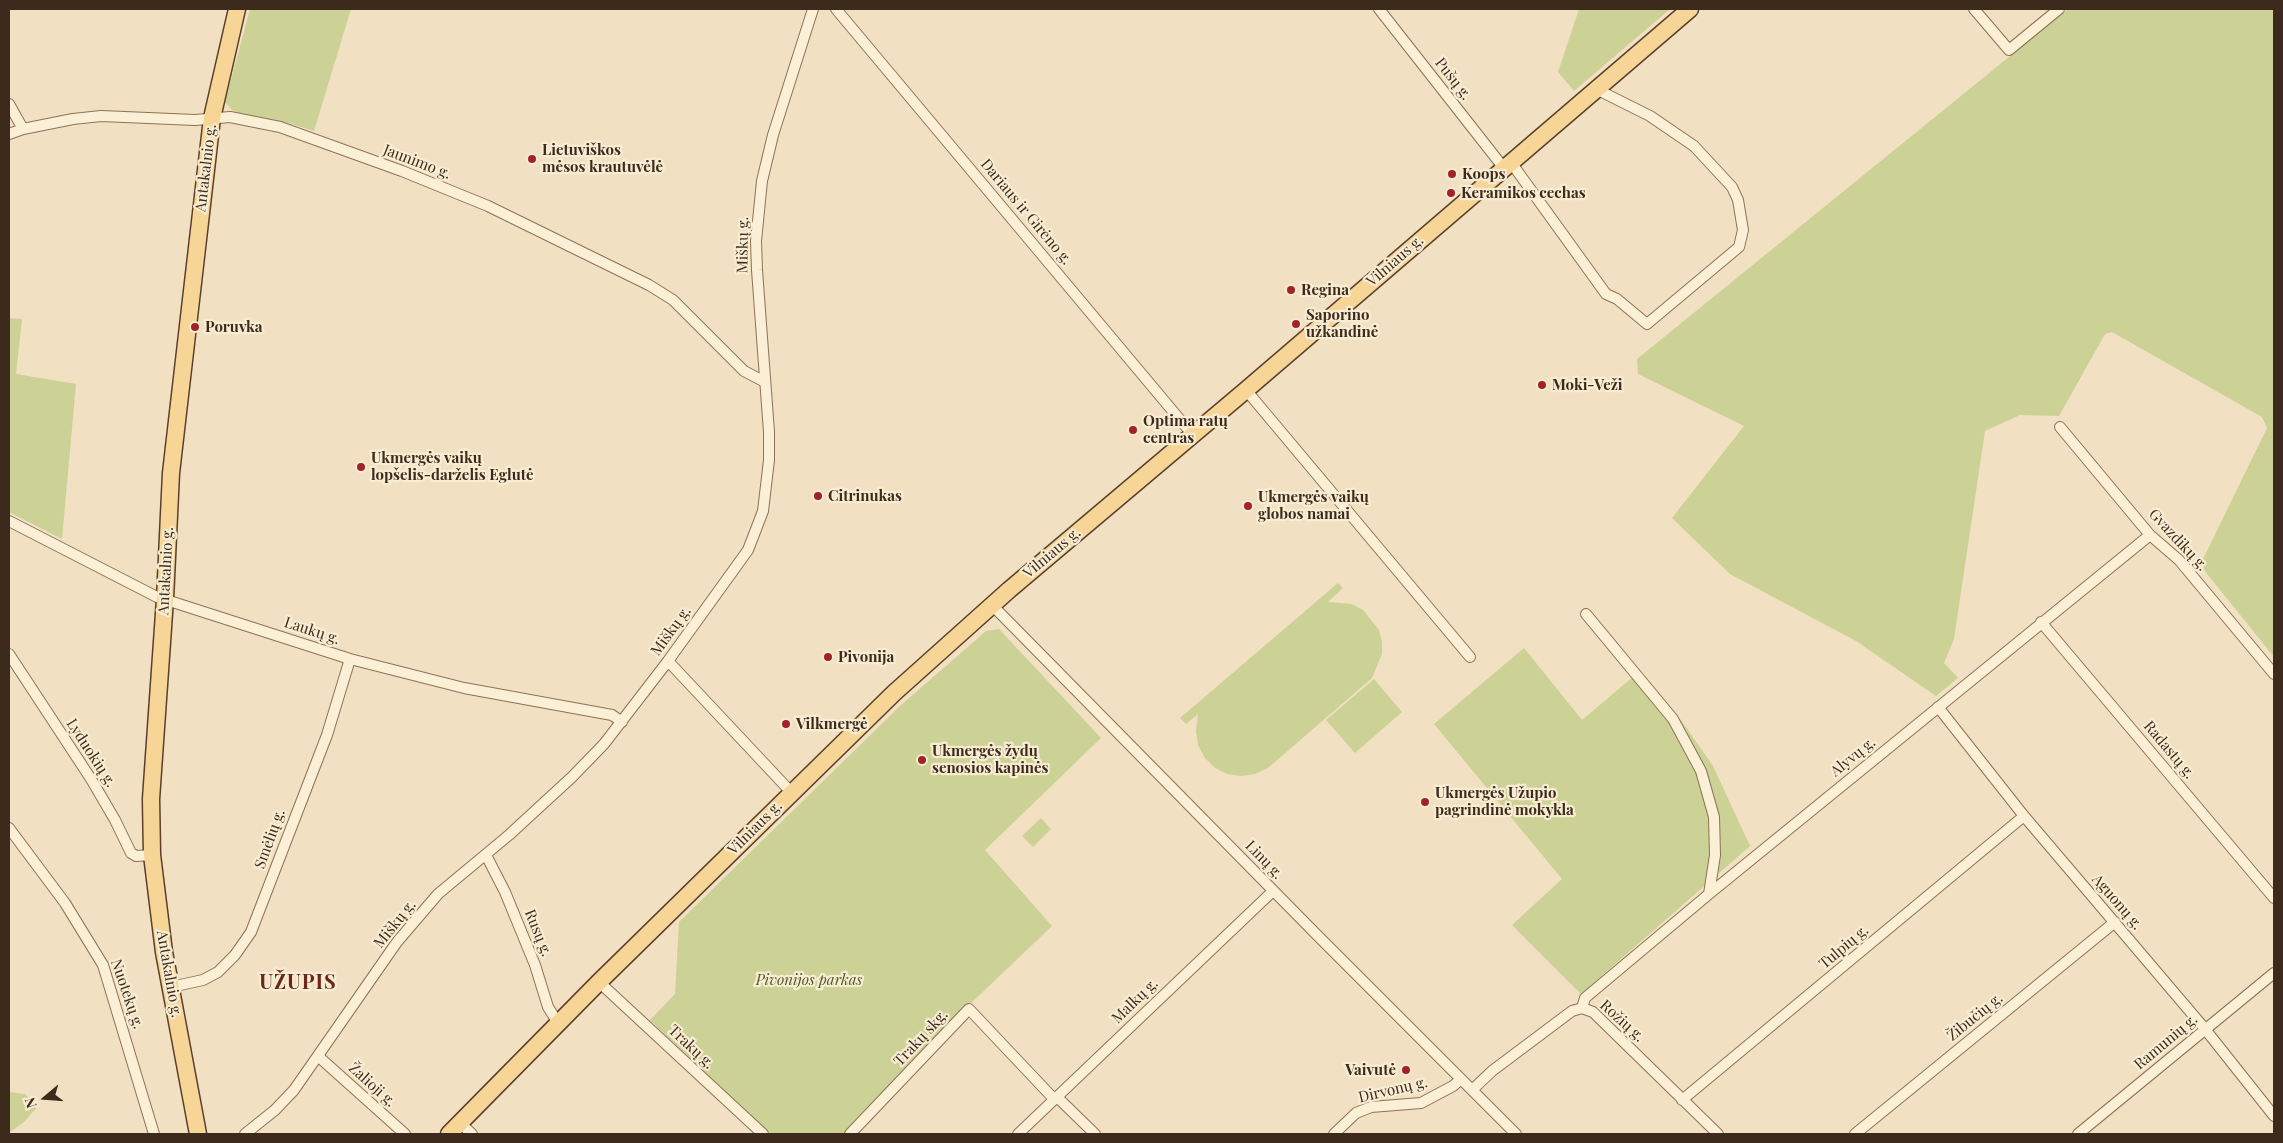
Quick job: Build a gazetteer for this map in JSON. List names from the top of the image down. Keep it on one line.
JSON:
{"streets":{"main road":["Antakalnio g.","Vilniaus g."],"street":["Pušų g.","Jaunimo g.","Dariaus ir Girėno g.","Miškų g.","Gvazdikų g.","Laukų g.","Radastų g.","Lyduokių g.","Alyvų g.","Smėlių g.","Linų g.","Aguonų g.","Rusų g.","Tulpių g.","Nuotekų g.","Malkų g.","Žibučių g.","Rožių g.","Trakų skg.","Ramunių g.","Trakų g.","Žalioji g.","Dirvonų g."]},"crossings":[["Pušų g.","Vilniaus g."],["Jaunimo g.","Antakalnio g."],["Jaunimo g.","Miškų g."],["Antakalnio g.","Laukų g."],["Antakalnio g.","Lyduokių g."],["Antakalnio g.","Smėlių g."],["Dariaus ir Girėno g.","Vilniaus g."],["Miškų g.","Laukų g."],["Miškų g.","Rusų g."],["Miškų g.","Žalioji g."],["Vilniaus g.","Linų g."],["Vilniaus g.","Rusų g."],["Vilniaus g.","Trakų g."],["Gvazdikų g.","Alyvų g."],["Laukų g.","Smėlių g."],["Radastų g.","Alyvų g."],["Alyvų g.","Aguonų g."],["Alyvų g.","Rožių g."],["Linų g.","Malkų g."],["Linų g.","Rožių g."],["Linų g.","Dirvonų g."],["Aguonų g.","Tulpių g."],["Aguonų g.","Žibučių g."],["Aguonų g.","Ramunių g."],["Tulpių g.","Rožių g."],["Malkų g.","Trakų skg."]],"districts":["UŽUPIS"],"parks":["Pivonijos parkas"],"places":["Lietuviškos mėsos krautuvėlė","Koops","Keramikos cechas","Regina","Saporino užkandinė","Poruvka","Moki-Veži","Optima ratų centras","Ukmergės vaikų lopšelis-darželis Eglutė","Citrinukas","Ukmergės vaikų globos namai","Pivonija","Vilkmergė","Ukmergės žydų senosios kapinės","Ukmergės Užupio pagrindinė mokykla","Vaivutė"],"north":"left"}
